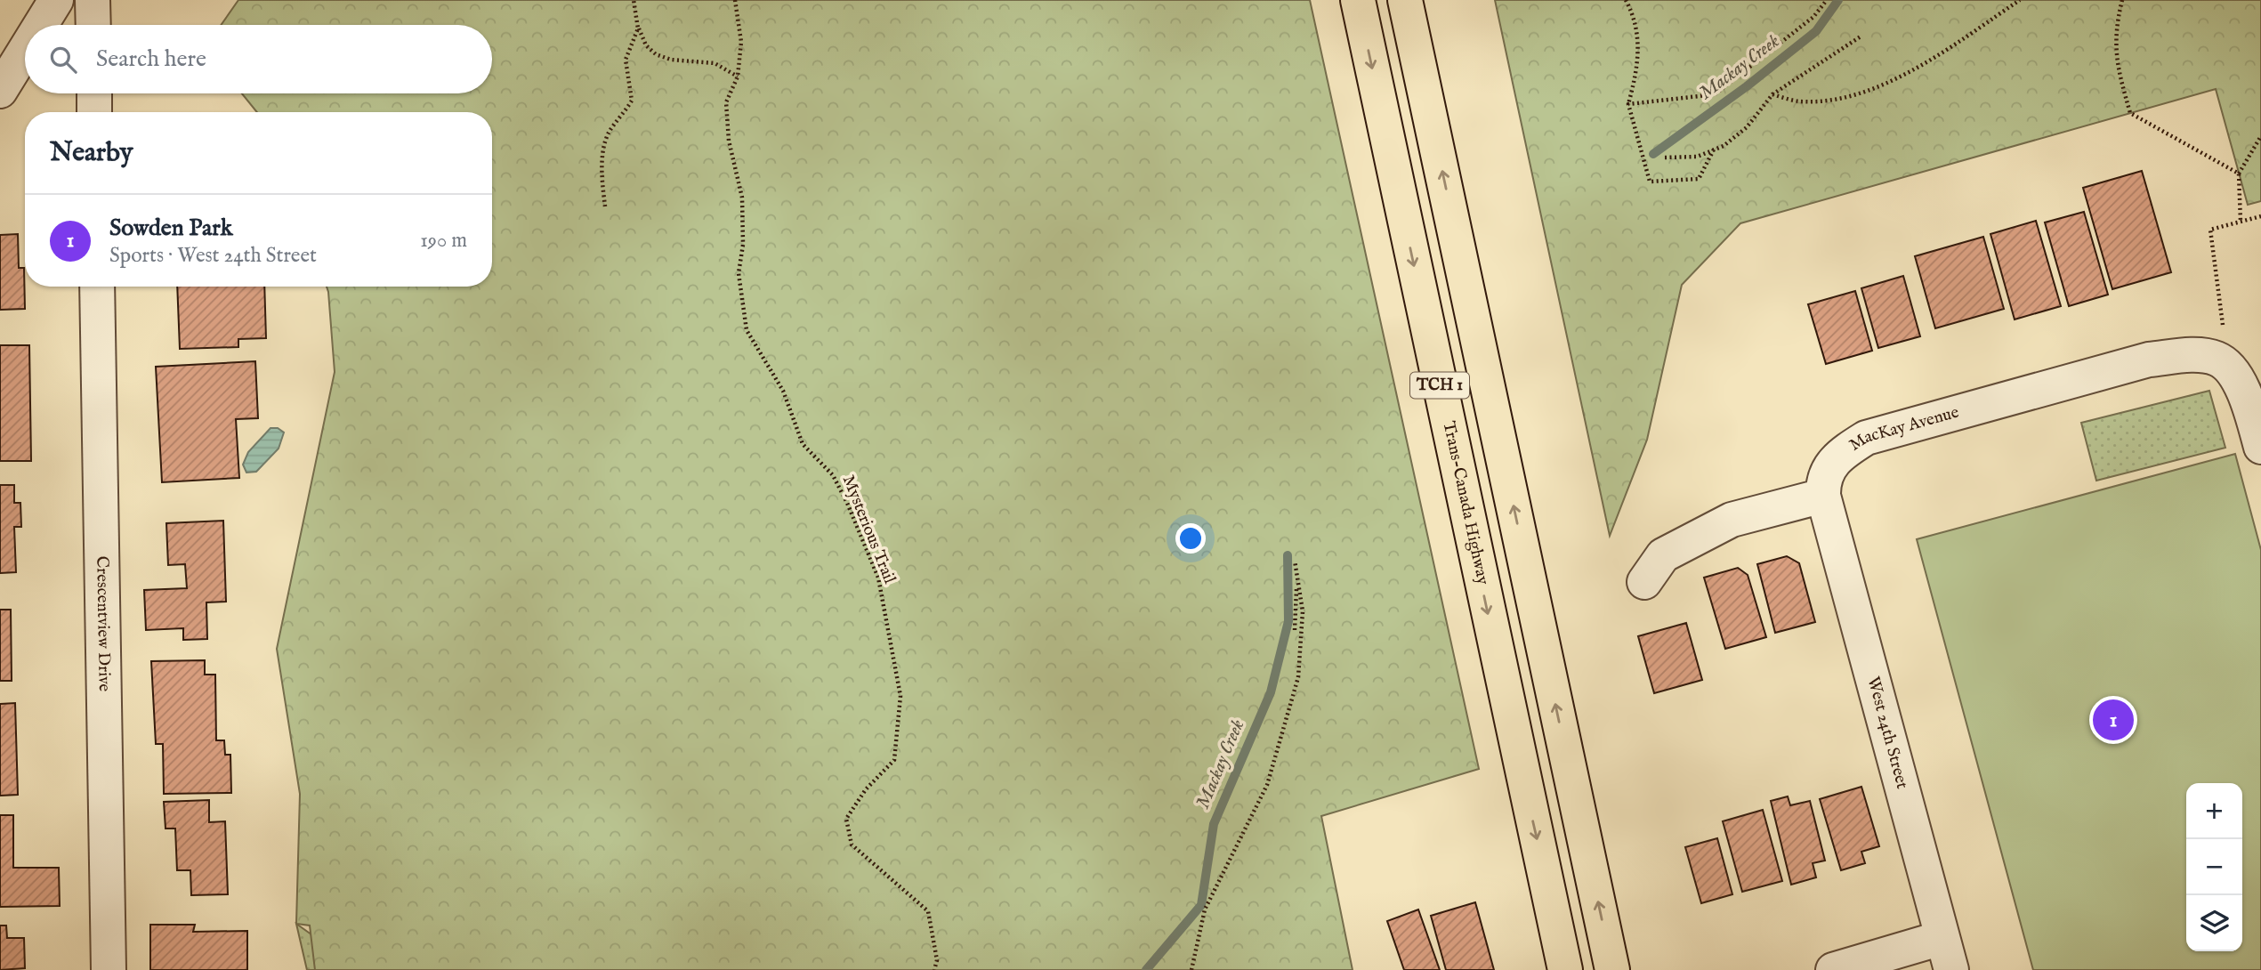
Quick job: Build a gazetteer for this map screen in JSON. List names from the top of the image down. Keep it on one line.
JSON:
{"streets":{"highway":["TCH 1","Trans-Canada Highway"],"street":["MacKay Avenue","Crescentview Drive","West 24th Street"],"path":["Mysterious Trail"]},"crossings":[["MacKay Avenue","West 24th Street"]],"water":["Mackay Creek"],"page":{"search":"Search here","heading":"Nearby","list":[{"mark":"1","name":"Sowden Park","note":"Sports · West 24th Street","value":"190 m"}],"pins":"1","map_buttons":["+","−"]}}
